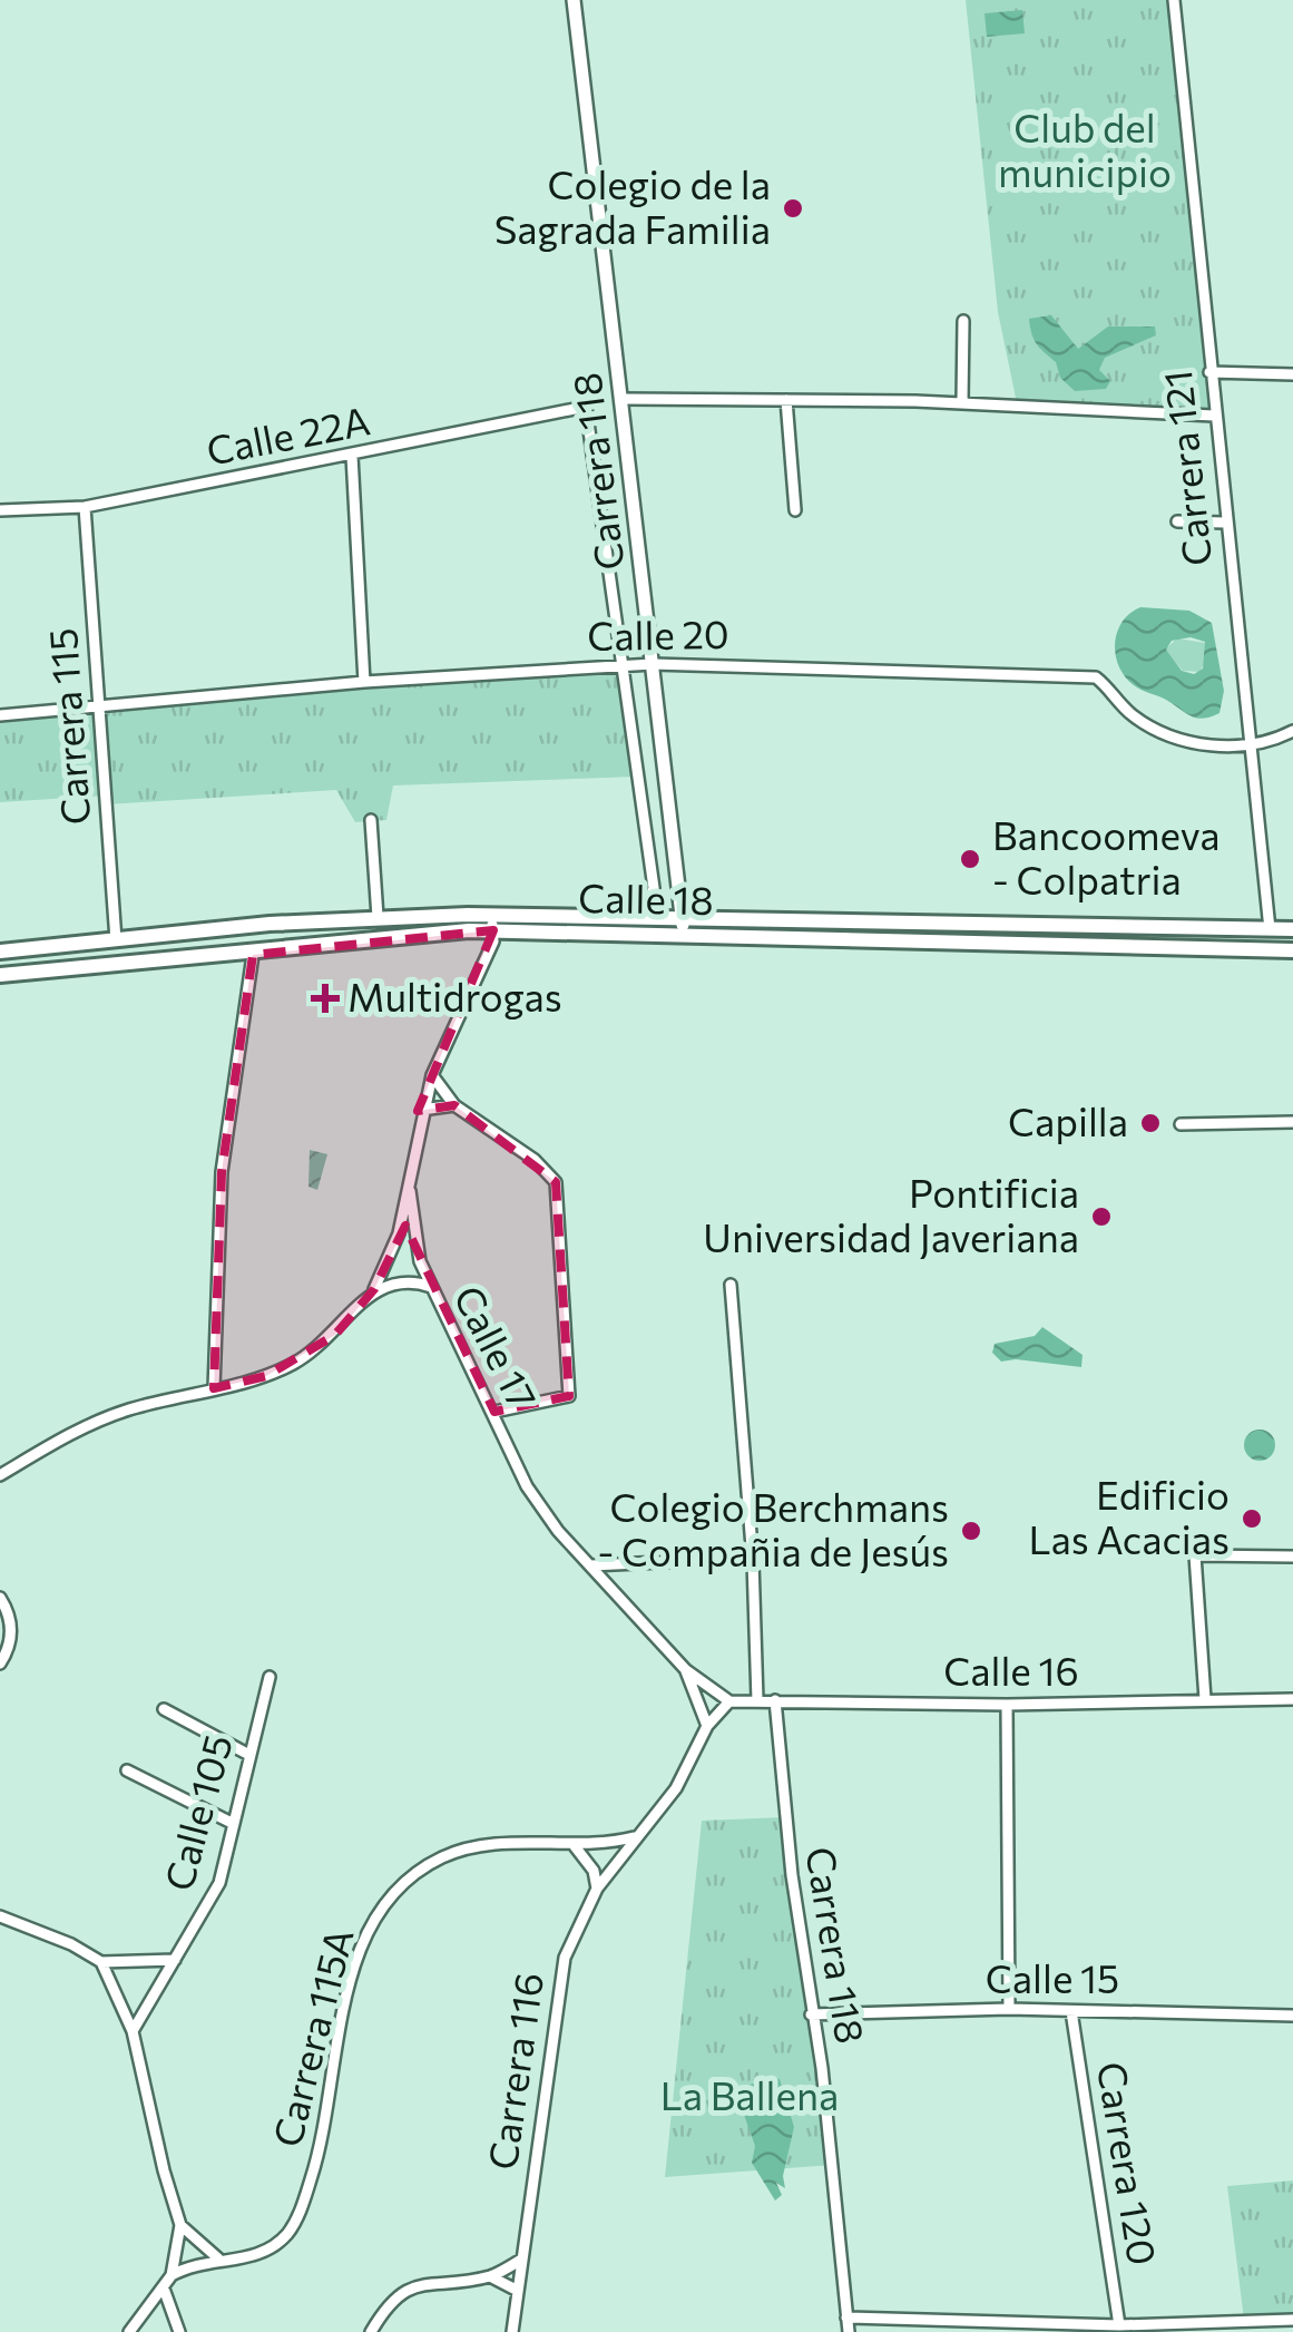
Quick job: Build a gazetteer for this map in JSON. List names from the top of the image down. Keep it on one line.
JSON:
{"streets":{"main road":["Calle 18"],"street":["Calle 22A","Carrera 121","Carrera 118","Calle 20","Carrera 115","Calle 17","Calle 16","Calle 105","Calle 15","Carrera 115A","Carrera 116","Carrera 120"]},"crossings":[["Calle 22A","Calle 20"],["Calle 22A","Carrera 115"],["Carrera 121","Calle 20"],["Carrera 121","Calle 18"],["Carrera 118","Calle 20"],["Carrera 118","Calle 18"],["Carrera 118","Calle 16"],["Carrera 118","Calle 15"],["Calle 20","Carrera 115"],["Carrera 115","Calle 18"],["Calle 17","Calle 16"],["Calle 17","Carrera 116"],["Calle 16","Carrera 116"],["Calle 15","Carrera 120"]],"parks":["Club del municipio","La Ballena"],"places":{"other":["Colegio de la Sagrada Familia","Bancoomeva - Colpatria","Capilla","Pontificia Universidad Javeriana","Edificio Las Acacias","Colegio Berchmans - Compañia de Jesús"],"health":["Multidrogas"]}}
